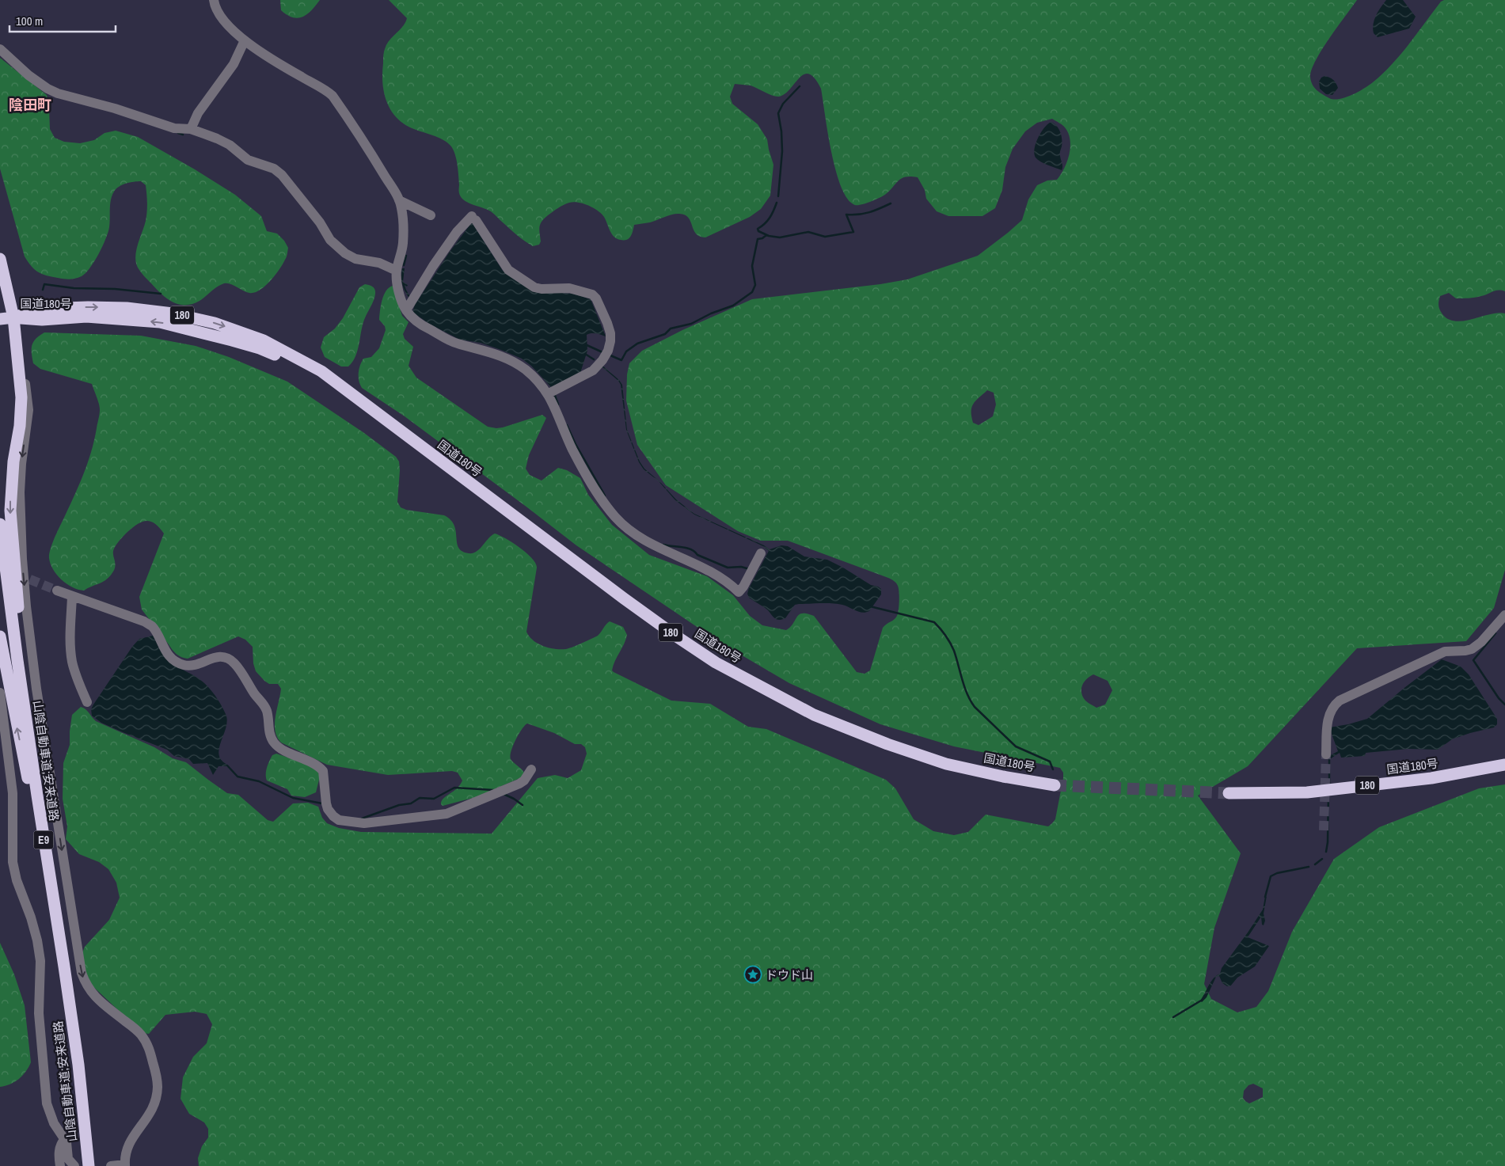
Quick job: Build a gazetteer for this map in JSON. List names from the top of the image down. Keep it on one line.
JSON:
{"streets":{"highway":["国道180号","180","山陰自動車道;安来道路","E9"]},"districts":["陰田町"],"places":{"place":["ドウド山"]},"scale_bar":"100 m"}
